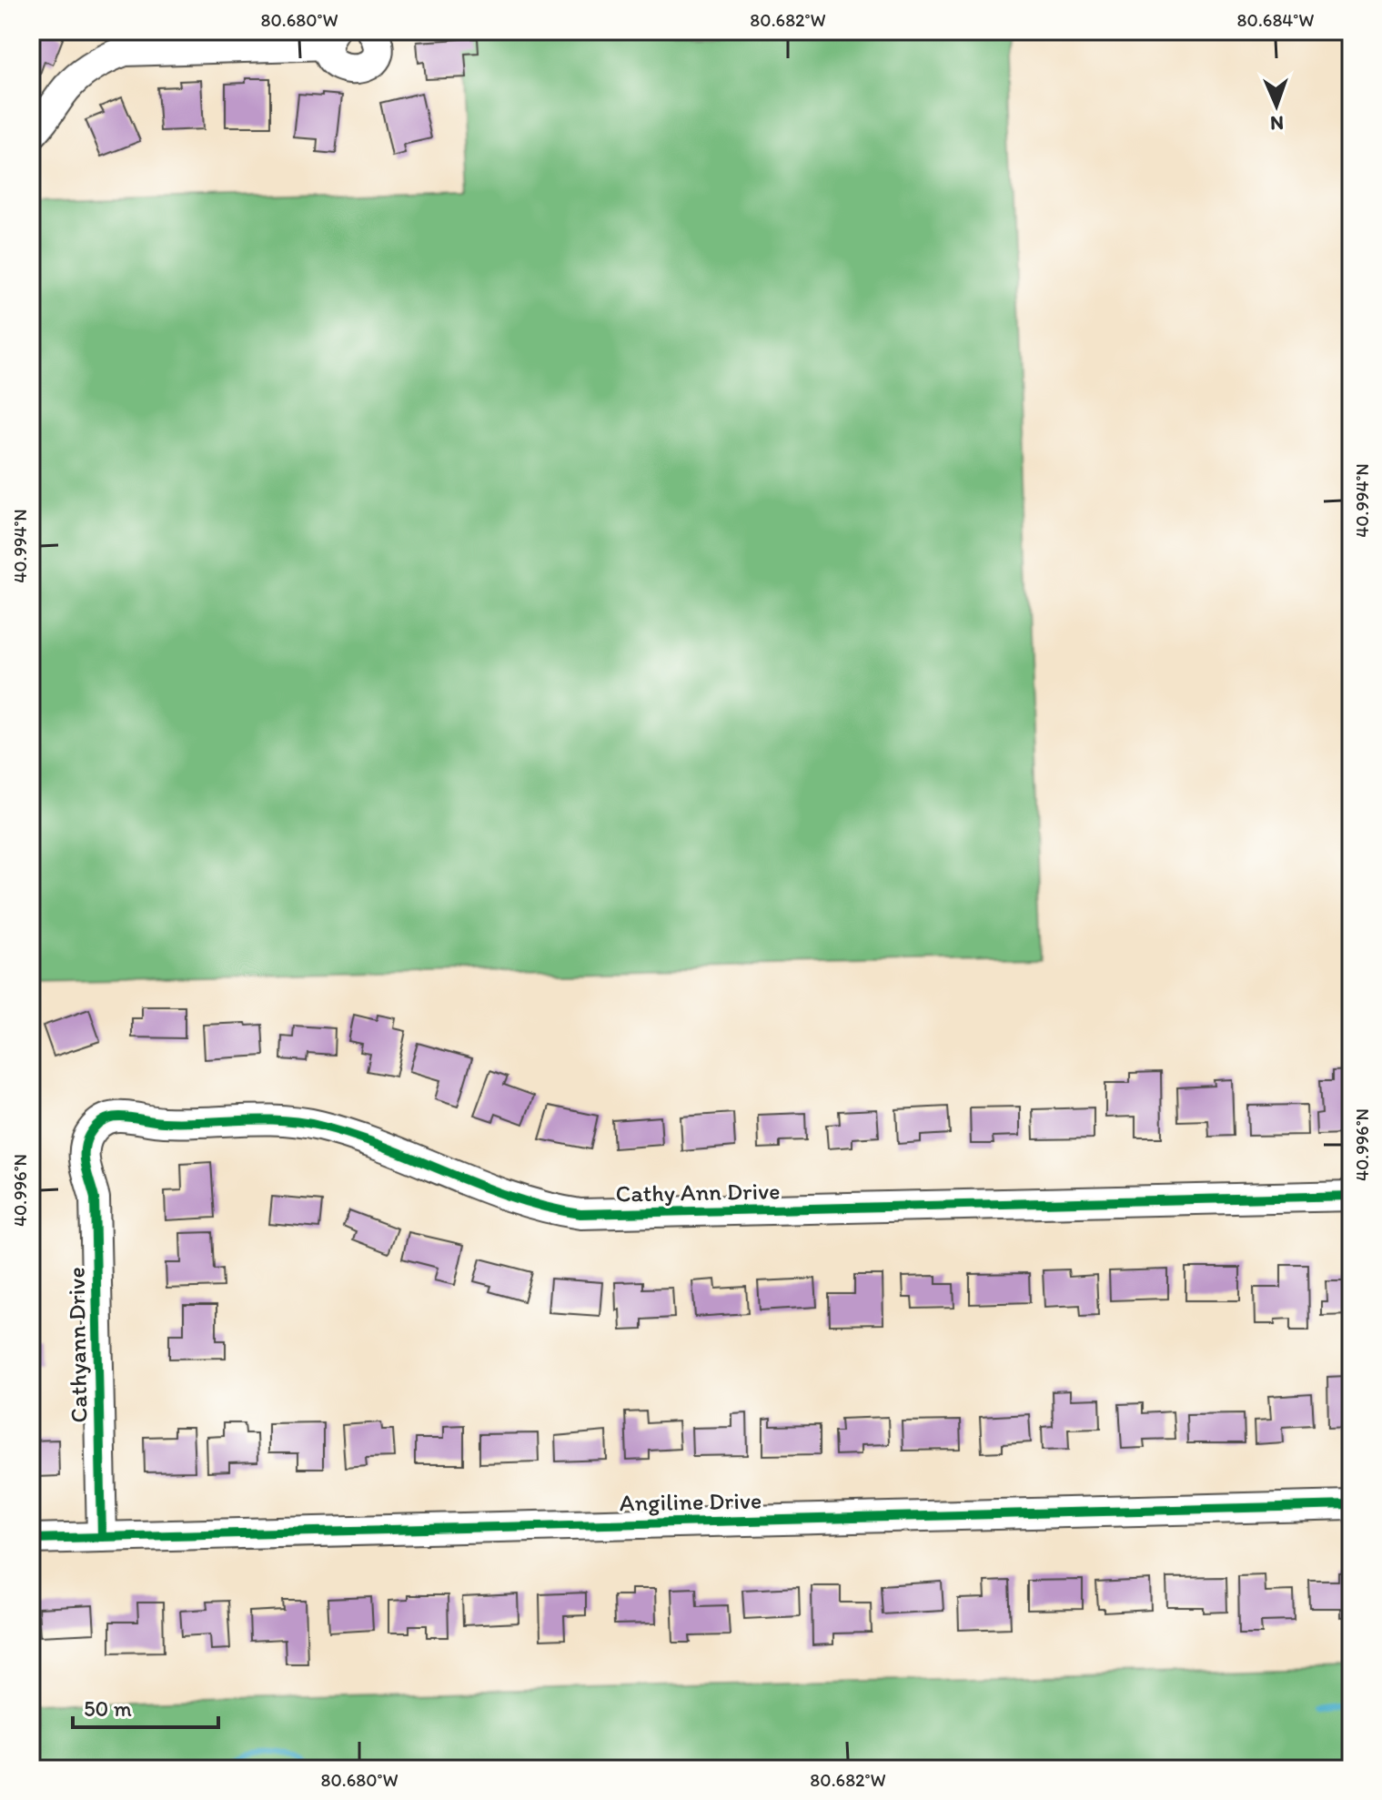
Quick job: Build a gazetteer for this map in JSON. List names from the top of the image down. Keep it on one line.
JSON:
{"streets":{"street":["Cathy Ann Drive","Cathyann Drive","Angiline Drive"]},"crossings":[["Cathy Ann Drive","Cathyann Drive"],["Cathyann Drive","Angiline Drive"]],"scale_bar":"50 m","north":"bottom","coordinates":["80.680°W","80.682°W","80.684°W","40.994°N","40.996°N"]}
